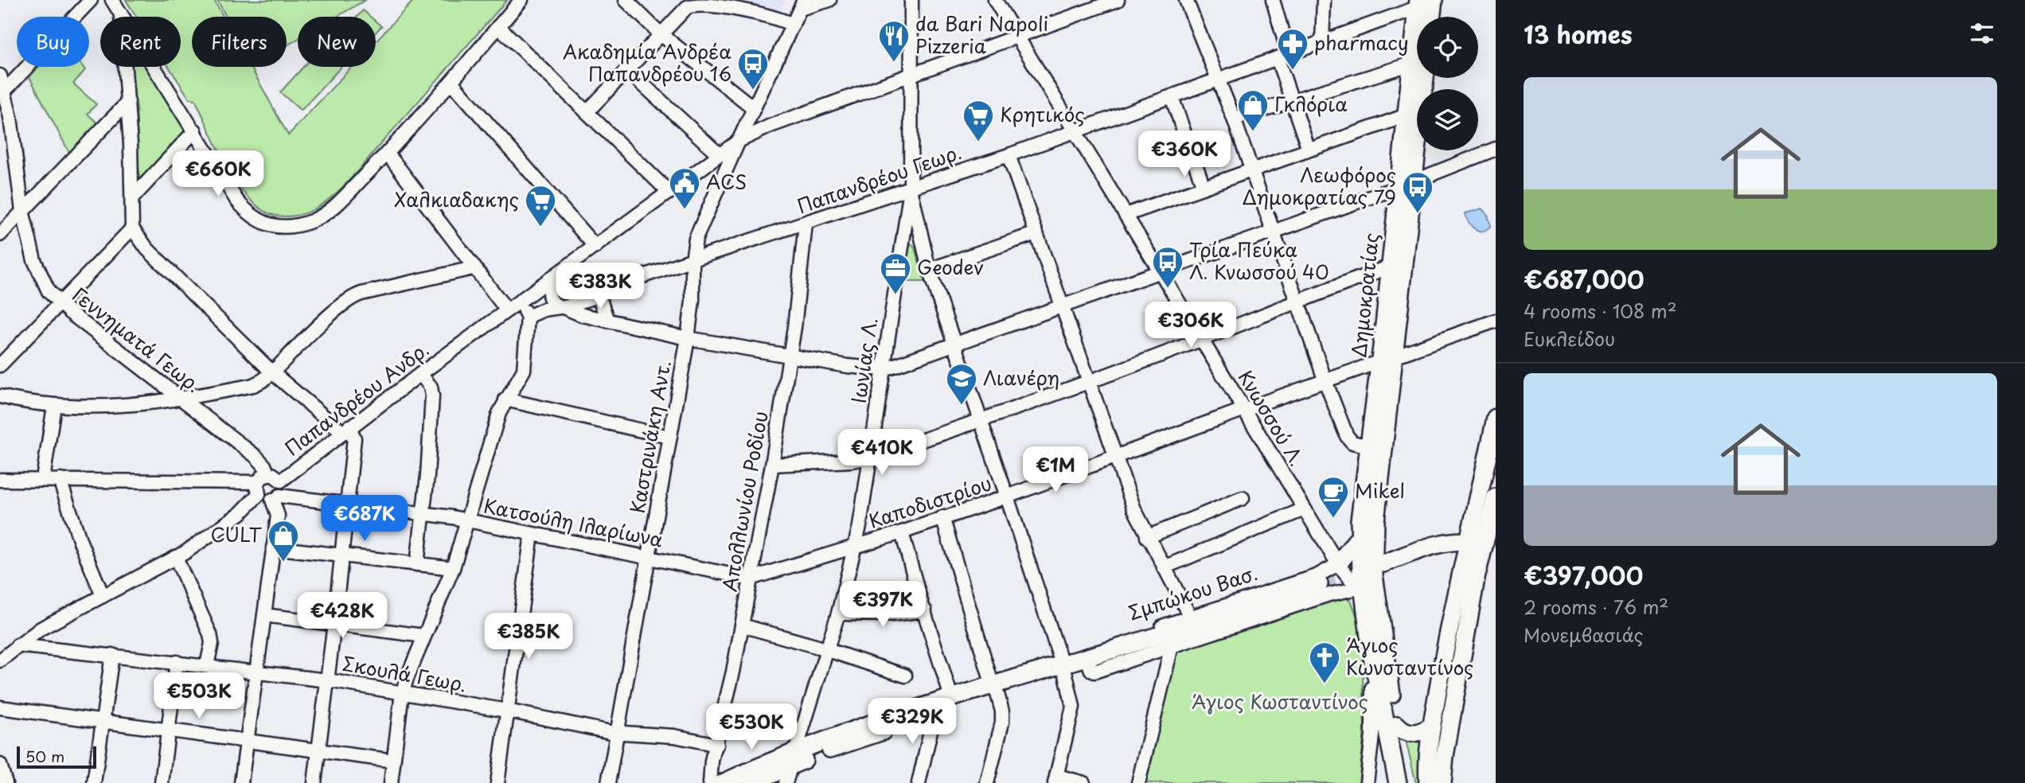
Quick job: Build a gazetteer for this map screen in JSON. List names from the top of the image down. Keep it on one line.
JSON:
{"streets":{"main road":["Δημοκρατίας","Σμπώκου Βασ."],"street":["Παπανδρέου Γεωρ.","Γεννηματά Γεωρ.","Ιωνίας Λ.","Παπανδρέου Ανδρ.","Κνωσσού Λ.","Καστρινάκη Αντ.","Απολλωνίου Ροδίου","Καποδιστρίου","Κατσούλη Ιλαρίωνα","Σκουλά Γεωρ."]},"crossings":[["Παπανδρέου Γεωρ.","Δημοκρατίας"],["Παπανδρέου Γεωρ.","Ιωνίας Λ."],["Παπανδρέου Γεωρ.","Κνωσσού Λ."],["Παπανδρέου Γεωρ.","Καστρινάκη Αντ."],["Παπανδρέου Γεωρ.","Απολλωνίου Ροδίου"],["Δημοκρατίας","Κνωσσού Λ."],["Δημοκρατίας","Καποδιστρίου"],["Δημοκρατίας","Σμπώκου Βασ."],["Γεννηματά Γεωρ.","Παπανδρέου Ανδρ."],["Γεννηματά Γεωρ.","Κατσούλη Ιλαρίωνα"],["Ιωνίας Λ.","Παπανδρέου Ανδρ."],["Ιωνίας Λ.","Καποδιστρίου"],["Ιωνίας Λ.","Κατσούλη Ιλαρίωνα"],["Ιωνίας Λ.","Σμπώκου Βασ."],["Παπανδρέου Ανδρ.","Κνωσσού Λ."],["Παπανδρέου Ανδρ.","Κατσούλη Ιλαρίωνα"],["Κνωσσού Λ.","Καποδιστρίου"],["Κνωσσού Λ.","Σμπώκου Βασ."],["Καστρινάκη Αντ.","Κατσούλη Ιλαρίωνα"],["Καστρινάκη Αντ.","Σκουλά Γεωρ."],["Απολλωνίου Ροδίου","Κατσούλη Ιλαρίωνα"],["Απολλωνίου Ροδίου","Σκουλά Γεωρ."],["Καποδιστρίου","Κατσούλη Ιλαρίωνα"]],"parks":["Άγιος Κωσταντίνος"],"places":{"restaurant":["da Bari Napoli Pizzeria"],"pharmacy":["pharmacy"],"bus stop":["Ακαδημία Ανδρέα Παπανδρέου 16","Λεωφόρος Δημοκρατίας 79","Τρία Πεύκα Λ. Κνωσσού 40"],"shop":["Γκλόρια","CULT"],"supermarket":["Κρητικός","Χαλκιαδακης"],"public building":["ACS"],"office":["Geodev"],"school or university":["Λιανέρη"],"cafe":["Mikel"],"church":["Άγιος Κωνσταντίνος"]},"scale_bar":"50 m","page":{"heading":"13 homes","chip":["Buy","Rent","Filters","New"],"list":[{"name":"€687,000","note":"4 rooms · 108 m² · Ευκλείδου"},{"name":"€397,000","note":"2 rooms · 76 m² · Μονεμβασιάς"}],"price":["€360K","€660K","€383K","€306K","€410K","€1M","€687K","€397K","€428K","€385K","€503K","€329K","€530K"],"scale":"50 m"}}
